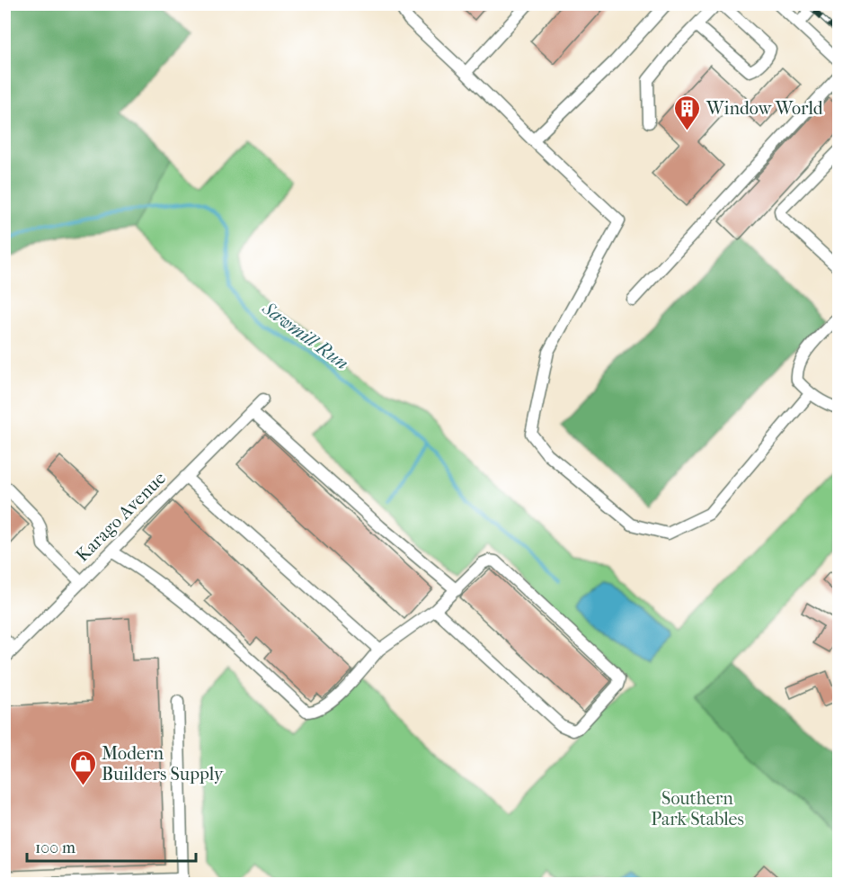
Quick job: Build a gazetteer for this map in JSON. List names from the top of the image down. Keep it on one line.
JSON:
{"streets":{"street":["Karago Avenue"]},"water":["Sawmill Run"],"parks":["Southern Park Stables"],"places":{"building":["Window World"],"shop":["Modern Builders Supply"]},"scale_bar":"100 m"}
